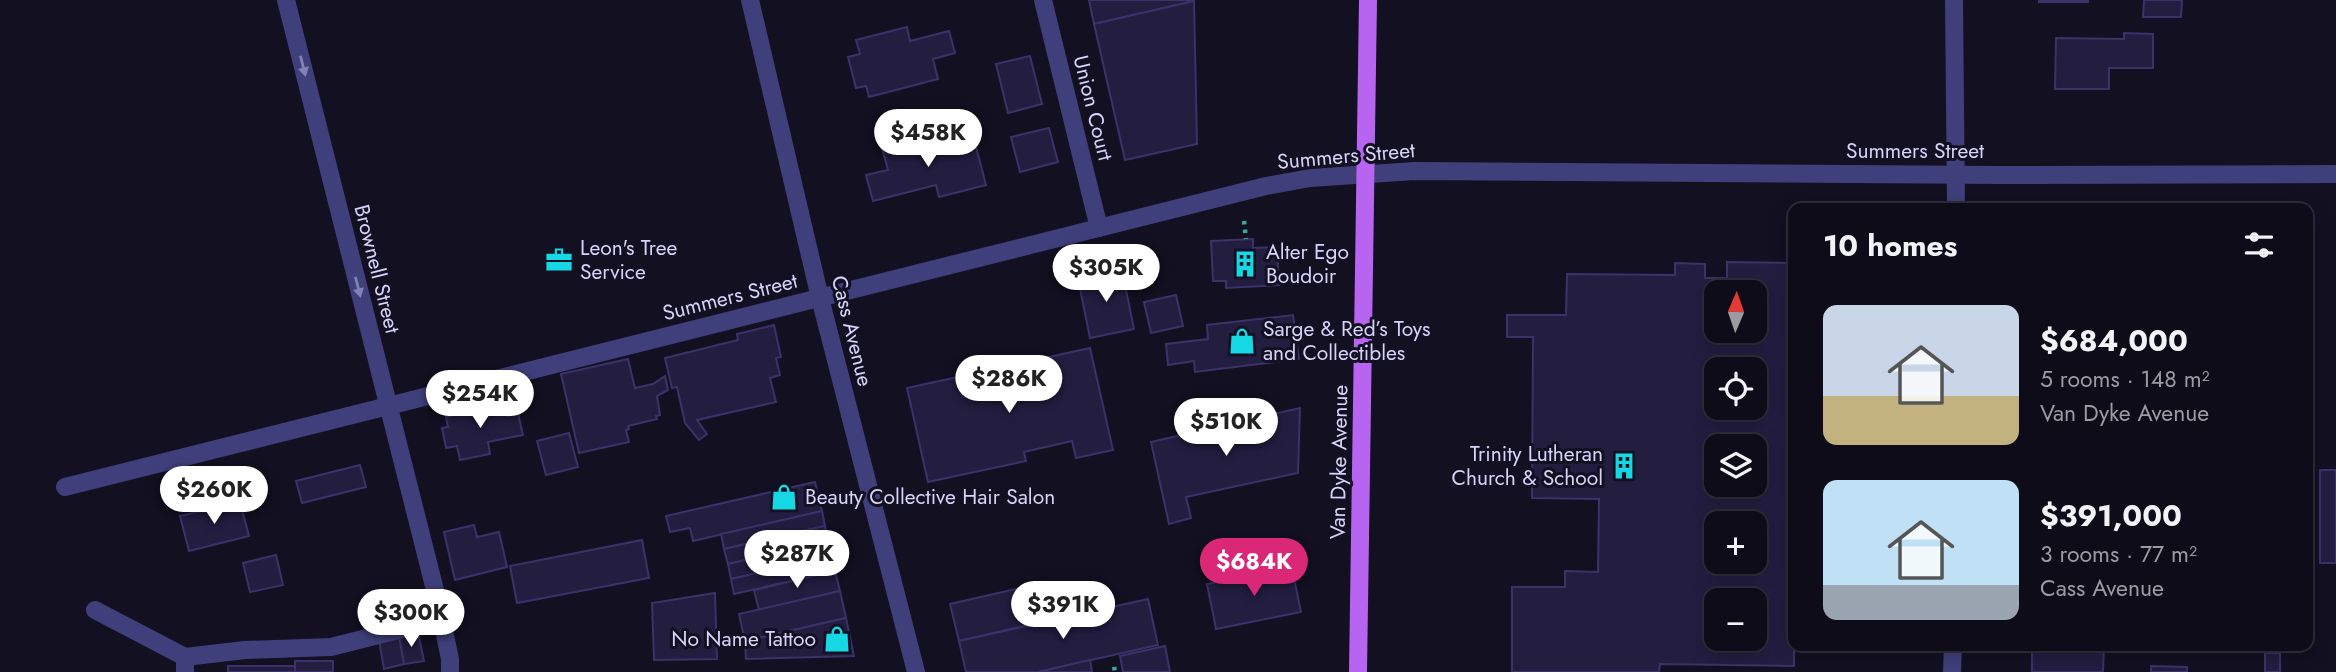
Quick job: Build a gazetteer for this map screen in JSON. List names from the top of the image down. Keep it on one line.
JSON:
{"streets":{"main road":["Van Dyke Avenue"],"street":["Union Court","Summers Street","Brownell Street","Cass Avenue"]},"crossings":[["Union Court","Summers Street"],["Summers Street","Brownell Street"],["Summers Street","Cass Avenue"],["Summers Street","Van Dyke Avenue"]],"one_way":["Brownell Street"],"places":{"office":["Leon's Tree Service"],"building":["Alter Ego Boudoir","Trinity Lutheran Church & School"],"shop":["Sarge & Red’s Toys and Collectibles","Beauty Collective Hair Salon","No Name Tattoo"]},"north":"top","page":{"price":["$458K","$305K","$286K","$254K","$510K","$260K","$287K","$684K","$391K","$300K"],"heading":"10 homes","map_buttons":["+","−"],"list":[{"name":"$684,000","note":"5 rooms · 148 m² · Van Dyke Avenue"},{"name":"$391,000","note":"3 rooms · 77 m² · Cass Avenue"}]}}
